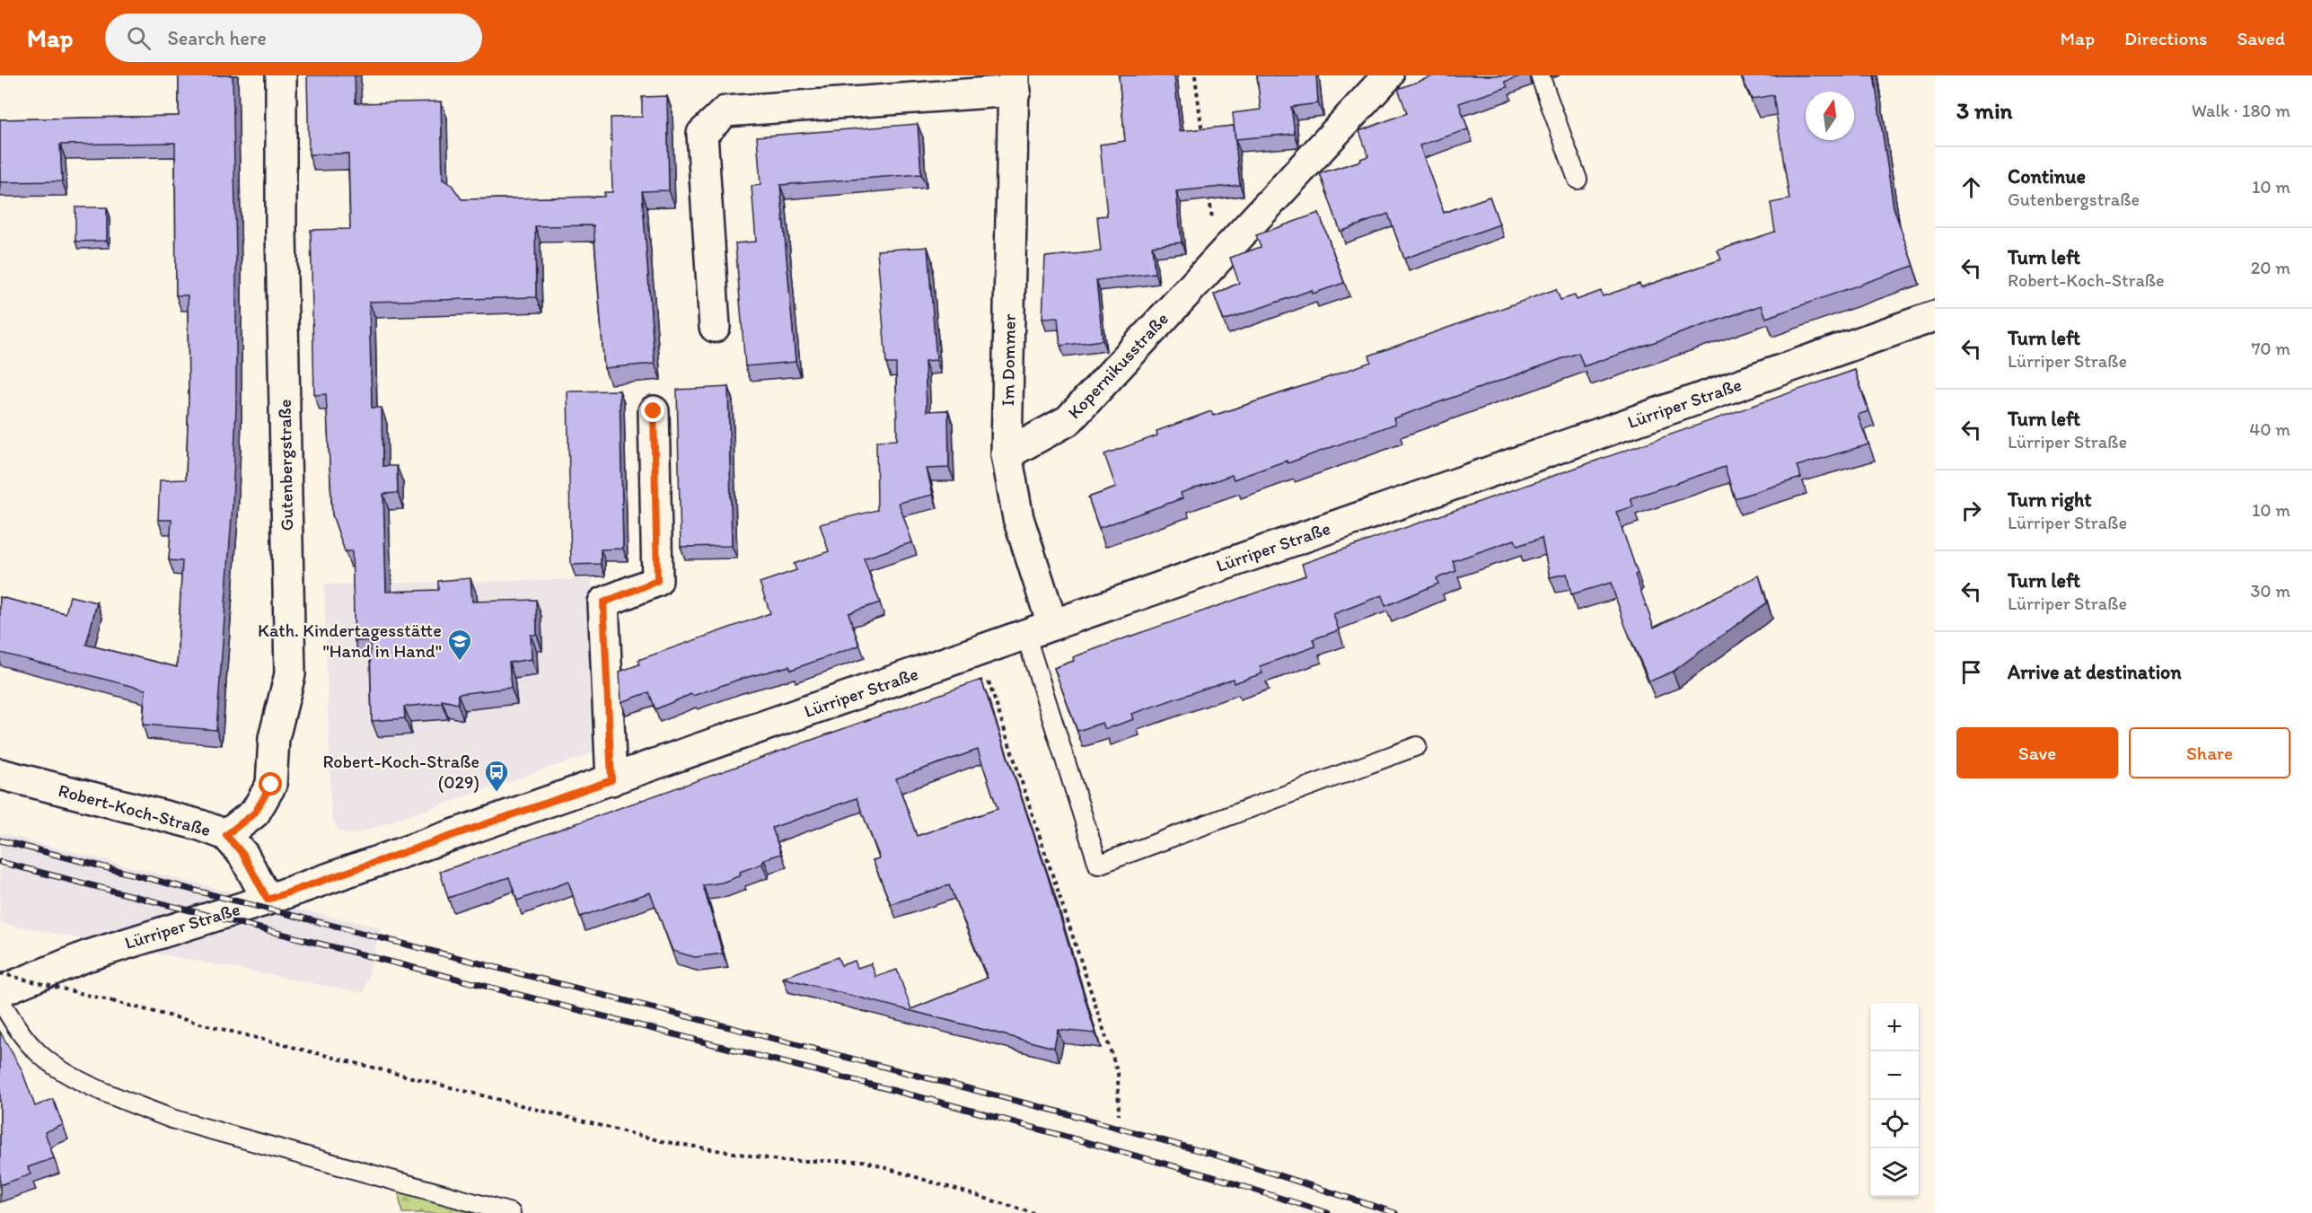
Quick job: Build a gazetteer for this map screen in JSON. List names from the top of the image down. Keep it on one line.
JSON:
{"streets":{"street":["Im Dommer","Kopernikusstraße","Lürriper Straße","Gutenbergstraße","Robert-Koch-Straße"]},"crossings":[["Im Dommer","Kopernikusstraße"],["Im Dommer","Lürriper Straße"],["Lürriper Straße","Robert-Koch-Straße"],["Gutenbergstraße","Robert-Koch-Straße"]],"places":{"school or university":["Kath. Kindertagesstätte \"Hand in Hand\""],"bus stop":["Robert-Koch-Straße (029)"]},"north":"top","page":{"header":"Map","search":"Search here","nav":["Map","Directions","Saved"],"heading":["3 min","Walk · 180 m"],"list":[["Continue","Gutenbergstraße","10 m"],["Turn left","Robert-Koch-Straße","20 m"],["Turn left","Lürriper Straße","70 m"],["Turn left","Lürriper Straße","40 m"],["Turn right","Lürriper Straße","10 m"],["Turn left","Lürriper Straße","30 m"],"Arrive at destination"],"buttons":["Save","Share"],"map_buttons":["+","−"]}}
